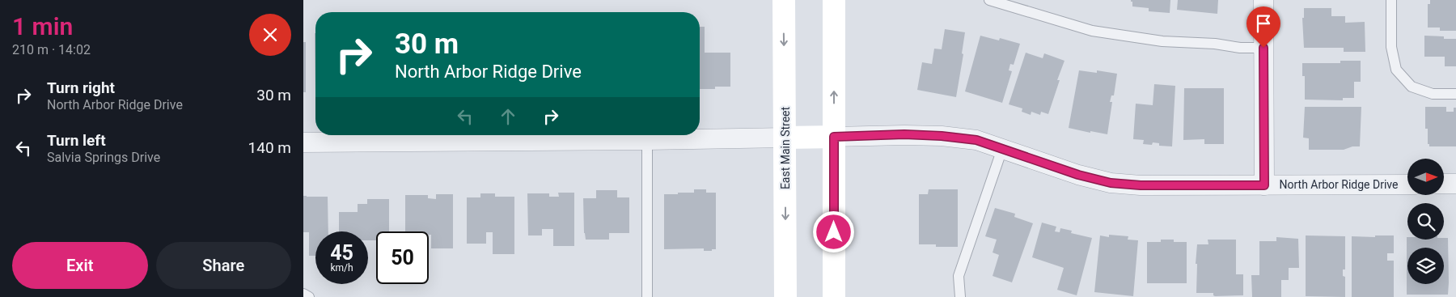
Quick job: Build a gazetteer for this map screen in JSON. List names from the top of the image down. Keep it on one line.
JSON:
{"streets":{"main road":["East Main Street"],"street":["North Arbor Ridge Drive"]},"north":"right","page":{"heading":["1 min","210 m · 14:02"],"turn":["30 m","North Arbor Ridge Drive"],"list":[{"name":"Turn right","note":"North Arbor Ridge Drive","value":"30 m"},{"name":"Turn left","note":"Salvia Springs Drive","value":"140 m"}],"speed":"45 km/h","limit":"50","buttons":["Exit","Share"]}}
